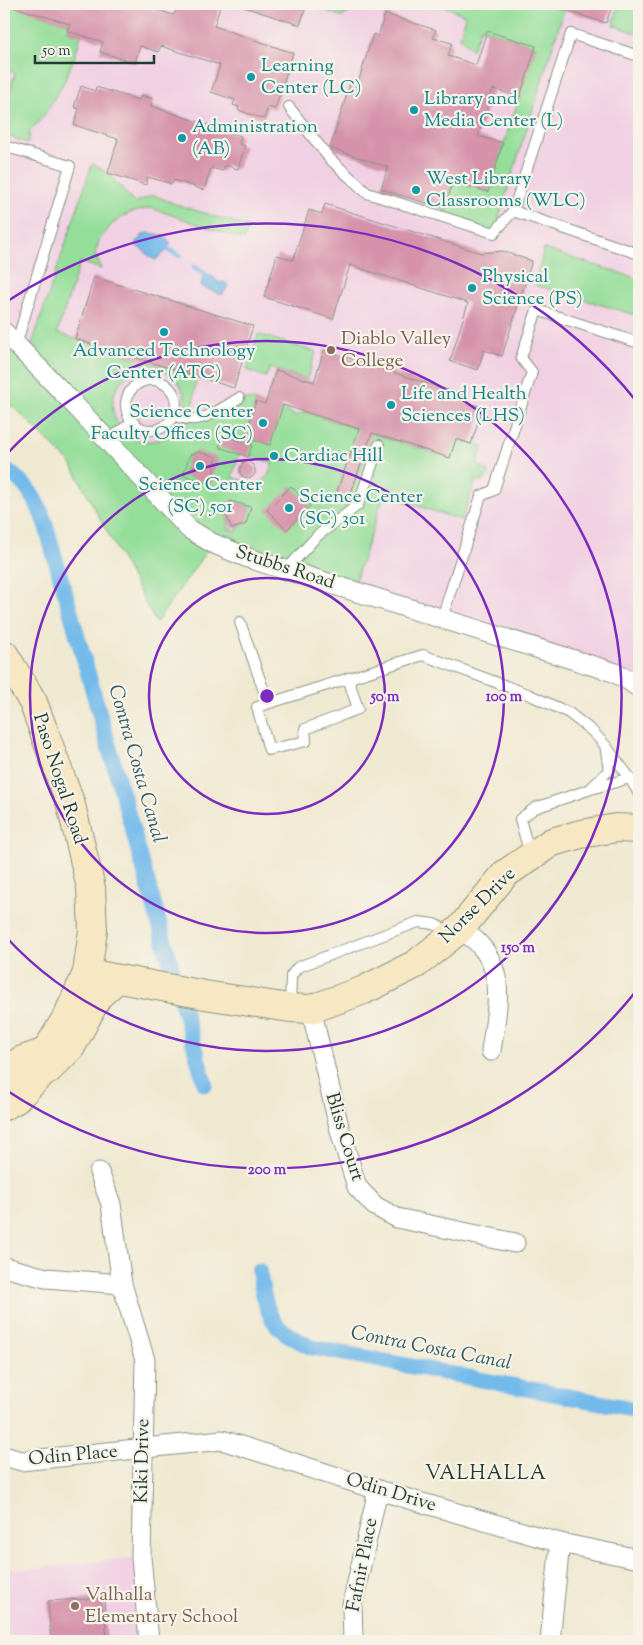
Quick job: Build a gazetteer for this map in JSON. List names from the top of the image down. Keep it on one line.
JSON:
{"streets":{"street":["Stubbs Road","Paso Nogal Road","Norse Drive","Bliss Court","Odin Place","Kiki Drive","Odin Drive","Fafnir Place"]},"crossings":[["Paso Nogal Road","Norse Drive"],["Norse Drive","Bliss Court"],["Odin Place","Kiki Drive"],["Odin Place","Odin Drive"],["Kiki Drive","Odin Drive"],["Odin Drive","Fafnir Place"]],"districts":["VALHALLA"],"water":["Contra Costa Canal"],"places":["Learning Center (LC)","Library and Media Center (L)","Administration (AB)","West Library Classrooms (WLC)","Physical Science (PS)","Advanced Technology Center (ATC)","Diablo Valley College","Life and Health Sciences (LHS)","Science Center Faculty Offices (SC)","Cardiac Hill","Science Center (SC) 501","Science Center (SC) 301","Valhalla Elementary School"],"scale_bar":"50 m","rings":["50 m","100 m","150 m","200 m"]}
